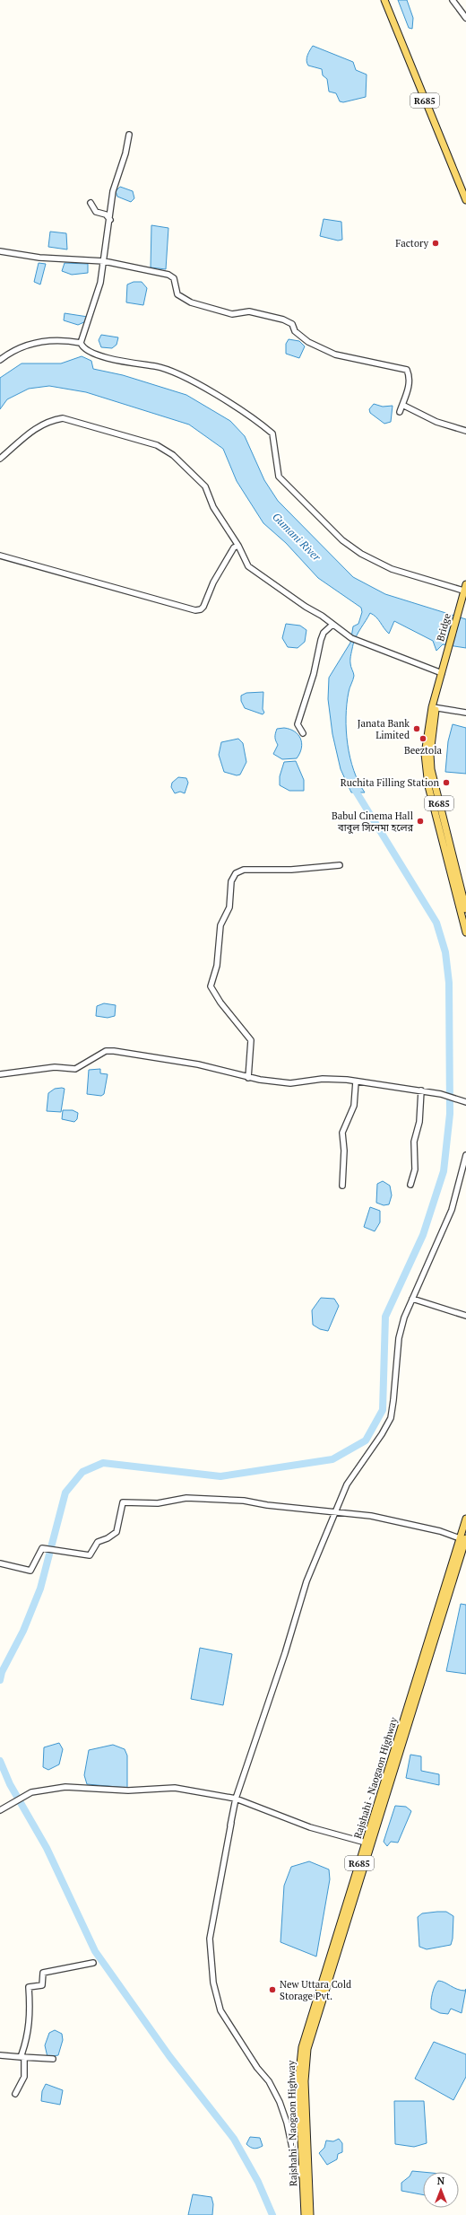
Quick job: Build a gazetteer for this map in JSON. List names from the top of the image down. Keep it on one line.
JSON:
{"streets":{"main road":["R685","Bridge","Rajshahi - Naogaon Highway"]},"crossings":[["R685","Bridge"]],"water":["Gumani River"],"places":["Factory","Janata Bank Limited","Beeztola","Ruchita Filling Station","Babul Cinema Hall বাবুল সিনেমা হলের","New Uttara Cold Storage Pvt."],"north":"top"}
